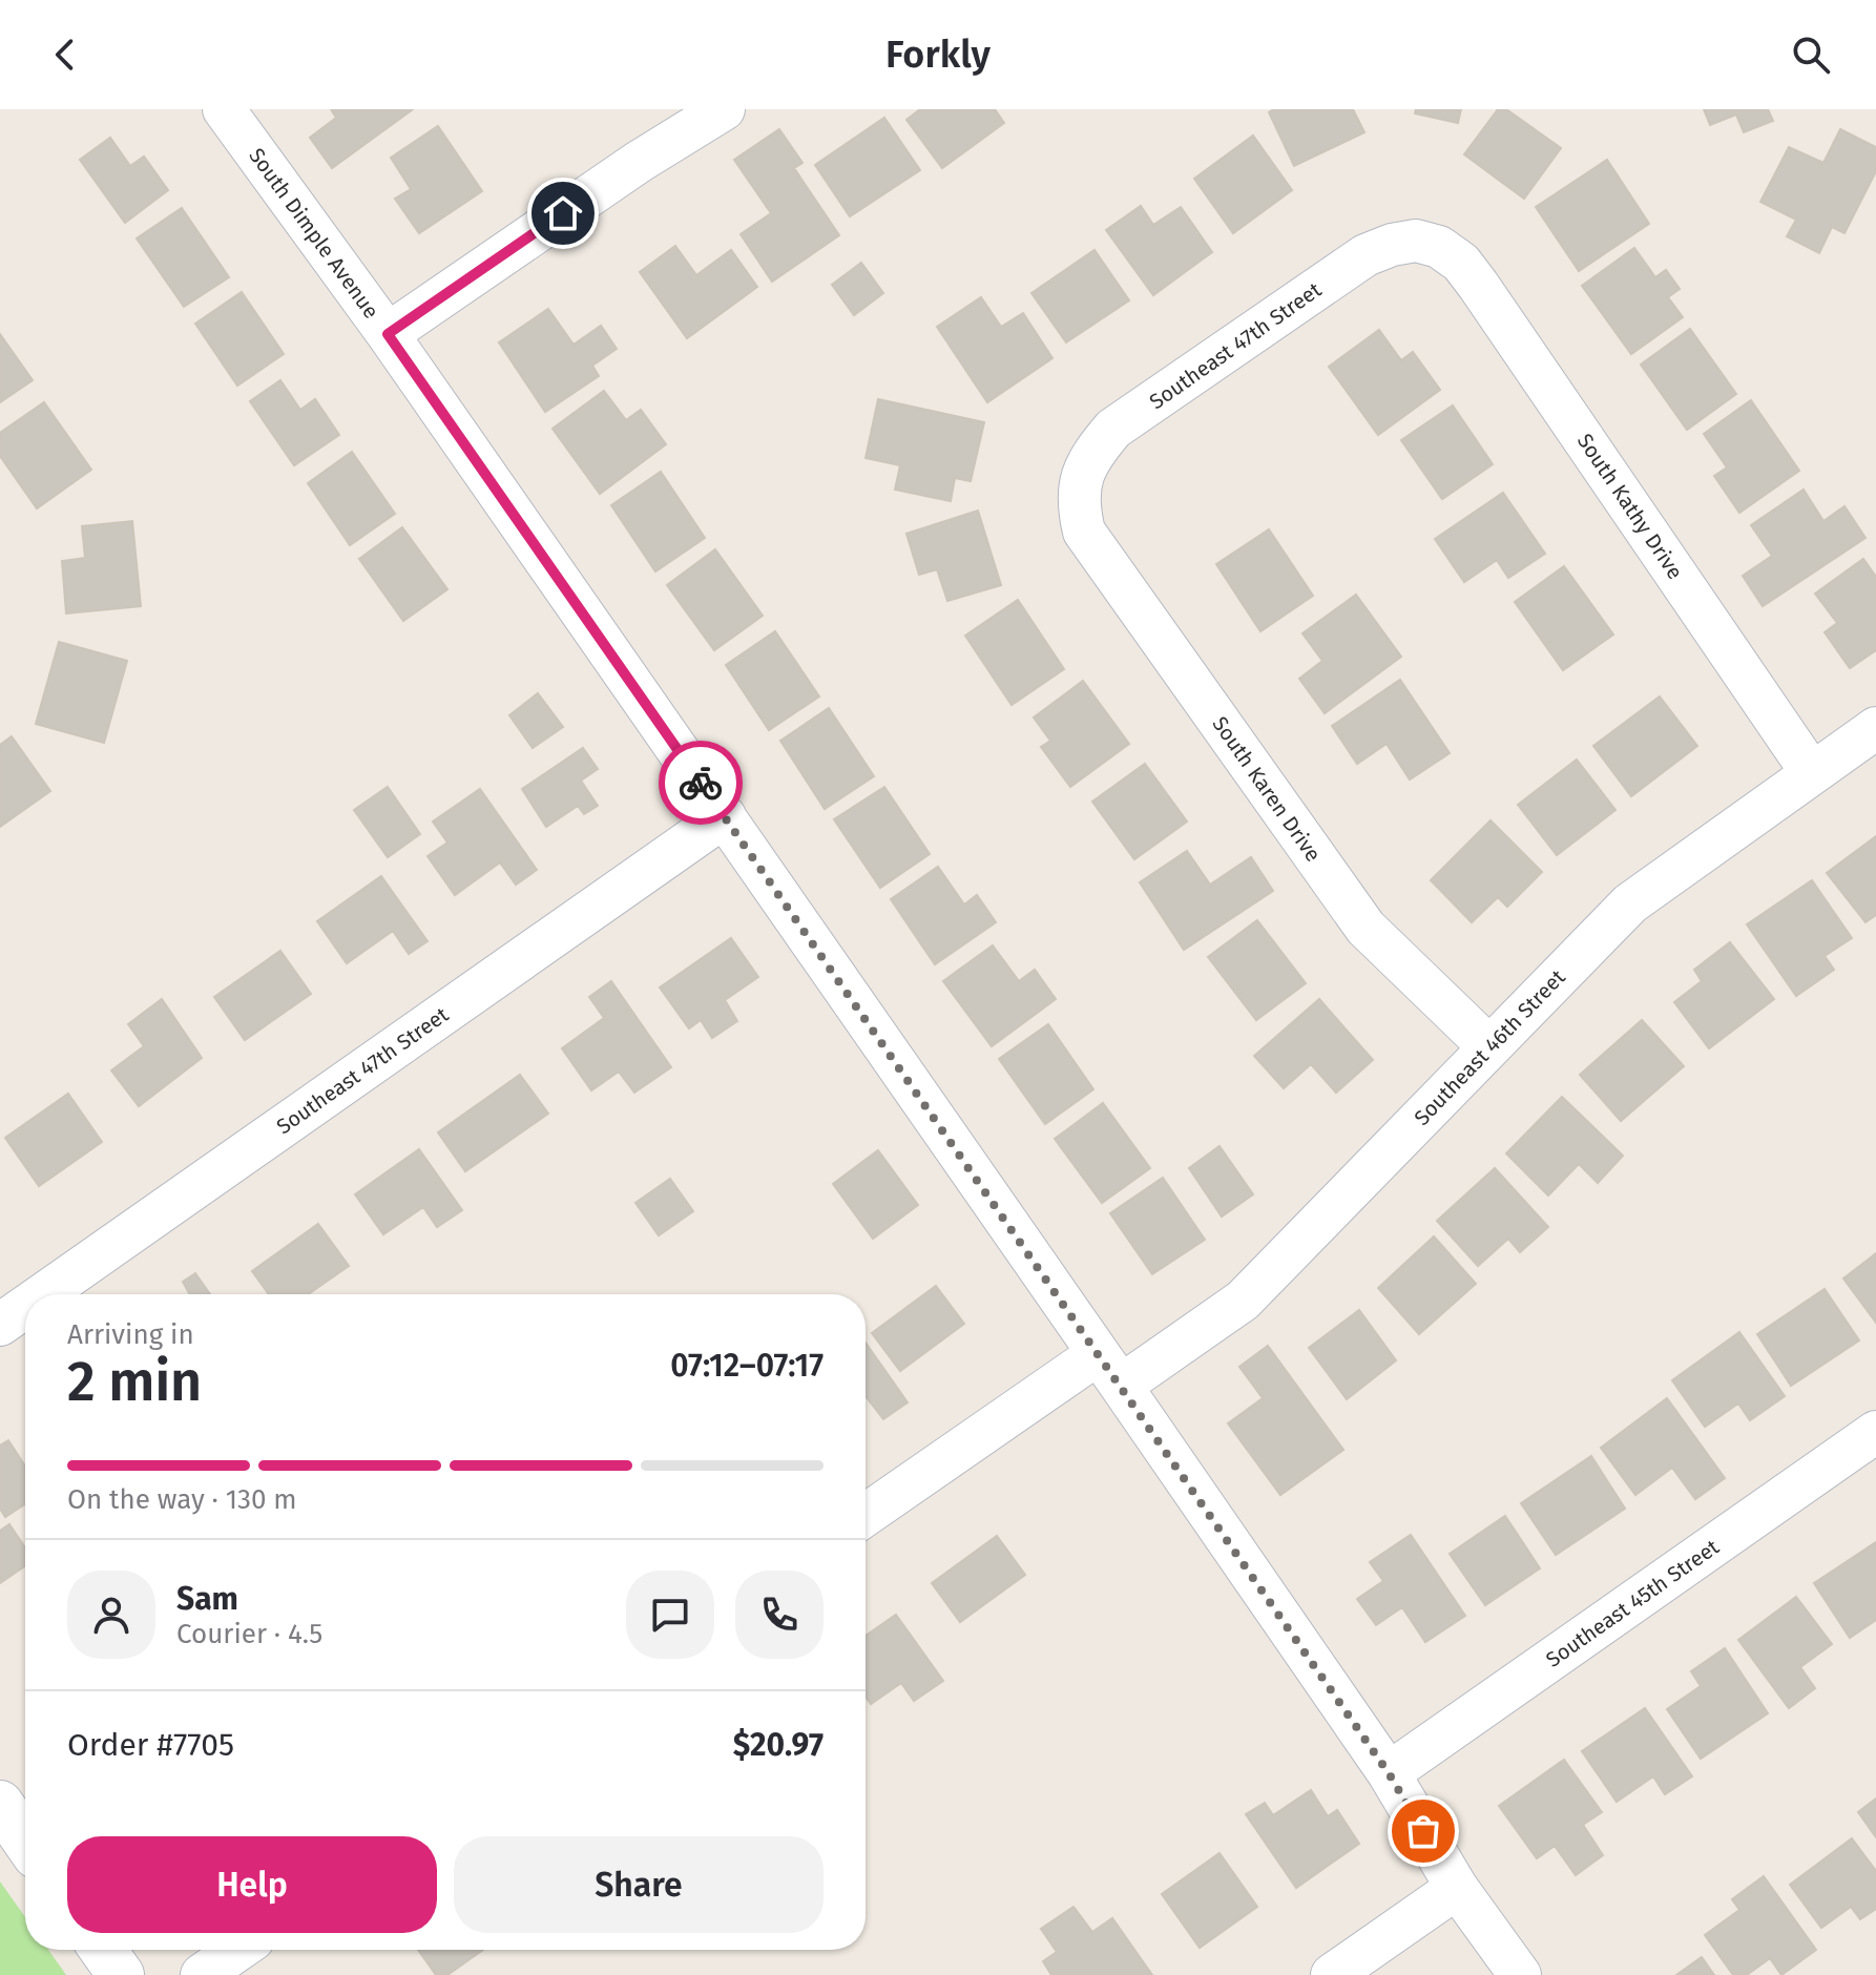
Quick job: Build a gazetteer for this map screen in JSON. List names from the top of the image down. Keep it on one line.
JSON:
{"streets":{"street":["South Dimple Avenue","Southeast 47th Street","South Kathy Drive","South Karen Drive","Southeast 46th Street","Southeast 45th Street"]},"crossings":[["South Dimple Avenue","Southeast 47th Street"],["South Dimple Avenue","Southeast 46th Street"],["South Dimple Avenue","Southeast 45th Street"],["Southeast 47th Street","South Kathy Drive"],["Southeast 47th Street","South Karen Drive"],["South Kathy Drive","Southeast 46th Street"],["South Karen Drive","Southeast 46th Street"]],"page":{"header":"Forkly","heading":["2 min","Arriving in","07:12–07:17"],"panel":["Sam","Courier · 4.5","Order #7705","$20.97"],"bar":"On the way · 130 m","buttons":["Help","Share"]}}
